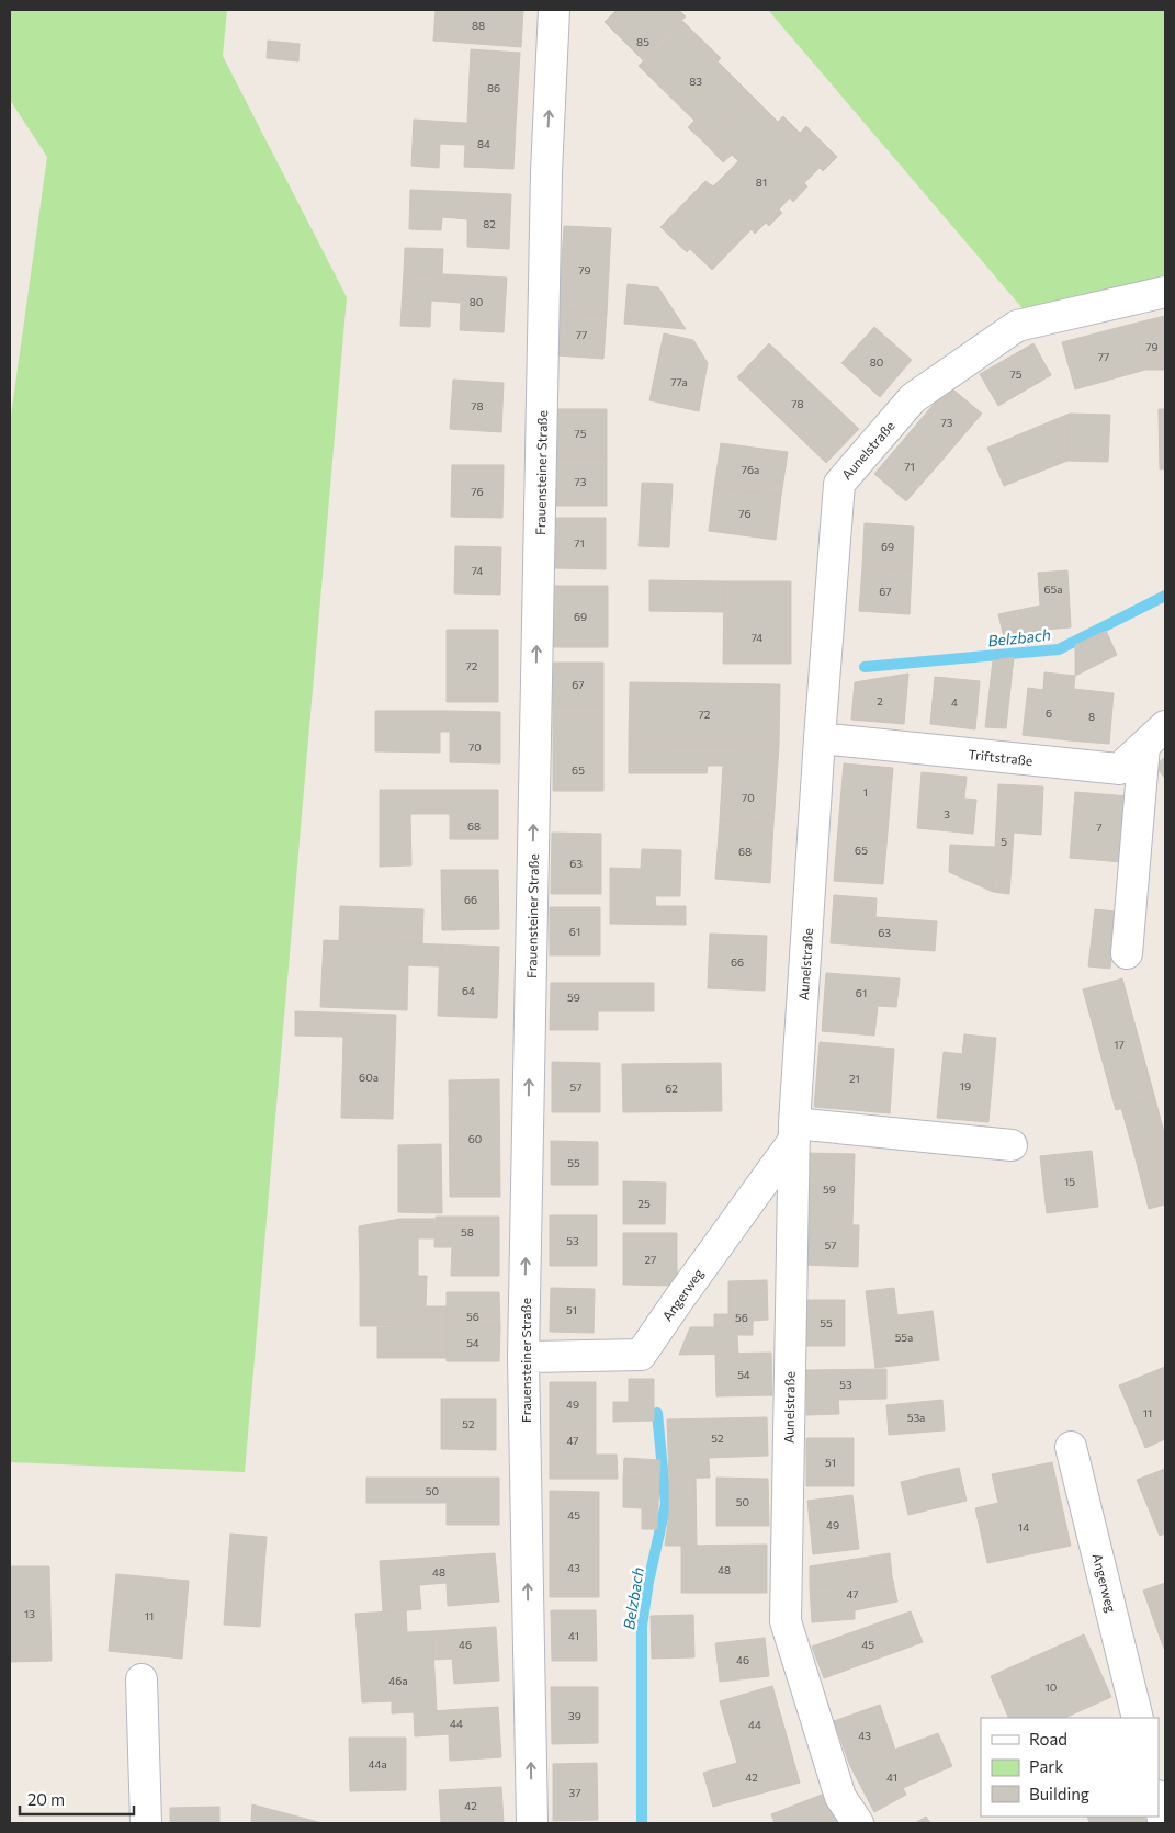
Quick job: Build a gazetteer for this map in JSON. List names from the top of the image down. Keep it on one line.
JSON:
{"streets":{"street":["Aunelstraße","Frauensteiner Straße","Triftstraße","Angerweg"]},"crossings":[["Aunelstraße","Triftstraße"],["Aunelstraße","Angerweg"],["Frauensteiner Straße","Angerweg"]],"one_way":["Frauensteiner Straße"],"water":["Belzbach"],"house_numbers":["88","85","83","86","84","81","82","79","80","77","79","77","80","75","77a","78","78","73","75","71","76a","73","76","76","71","69","74","65a","67","69","74","72","67","2","4","6","72","8","70","65","1","70","3","68","7","5","65","68","63","66","61","63","66","64","61","59","17","60a","21","19","57","62","60","55","15","59","25","58","53","57","27","51","56","56","55","55a","54","54","53","49","11","53a","52","52","47","51","50","50","45","49","14","43","48","48","47","13","11","41","46","45","46","46a","10","39","44","44","43","44a","42","41","37","42"],"legend":["Road","Park","Building"],"scale_bar":"20 m"}
